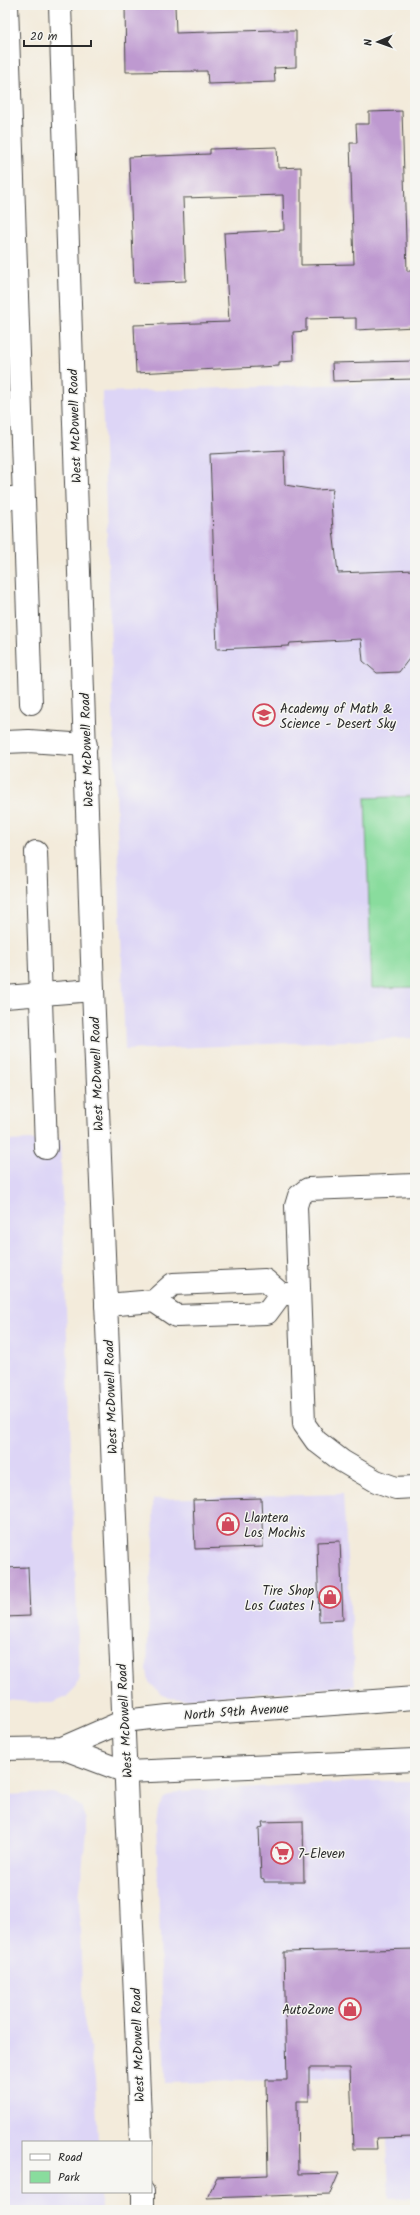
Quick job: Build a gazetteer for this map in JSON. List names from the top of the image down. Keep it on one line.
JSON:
{"streets":{"main road":["West McDowell Road","North 59th Avenue"]},"crossings":[["West McDowell Road","North 59th Avenue"]],"places":{"school or university":["Academy of Math & Science - Desert Sky"],"shop":["Llantera Los Mochis","Tire Shop Los Cuates 1","AutoZone"],"supermarket":["7-Eleven"]},"legend":["Road","Park"],"scale_bar":"20 m","north":"left"}
